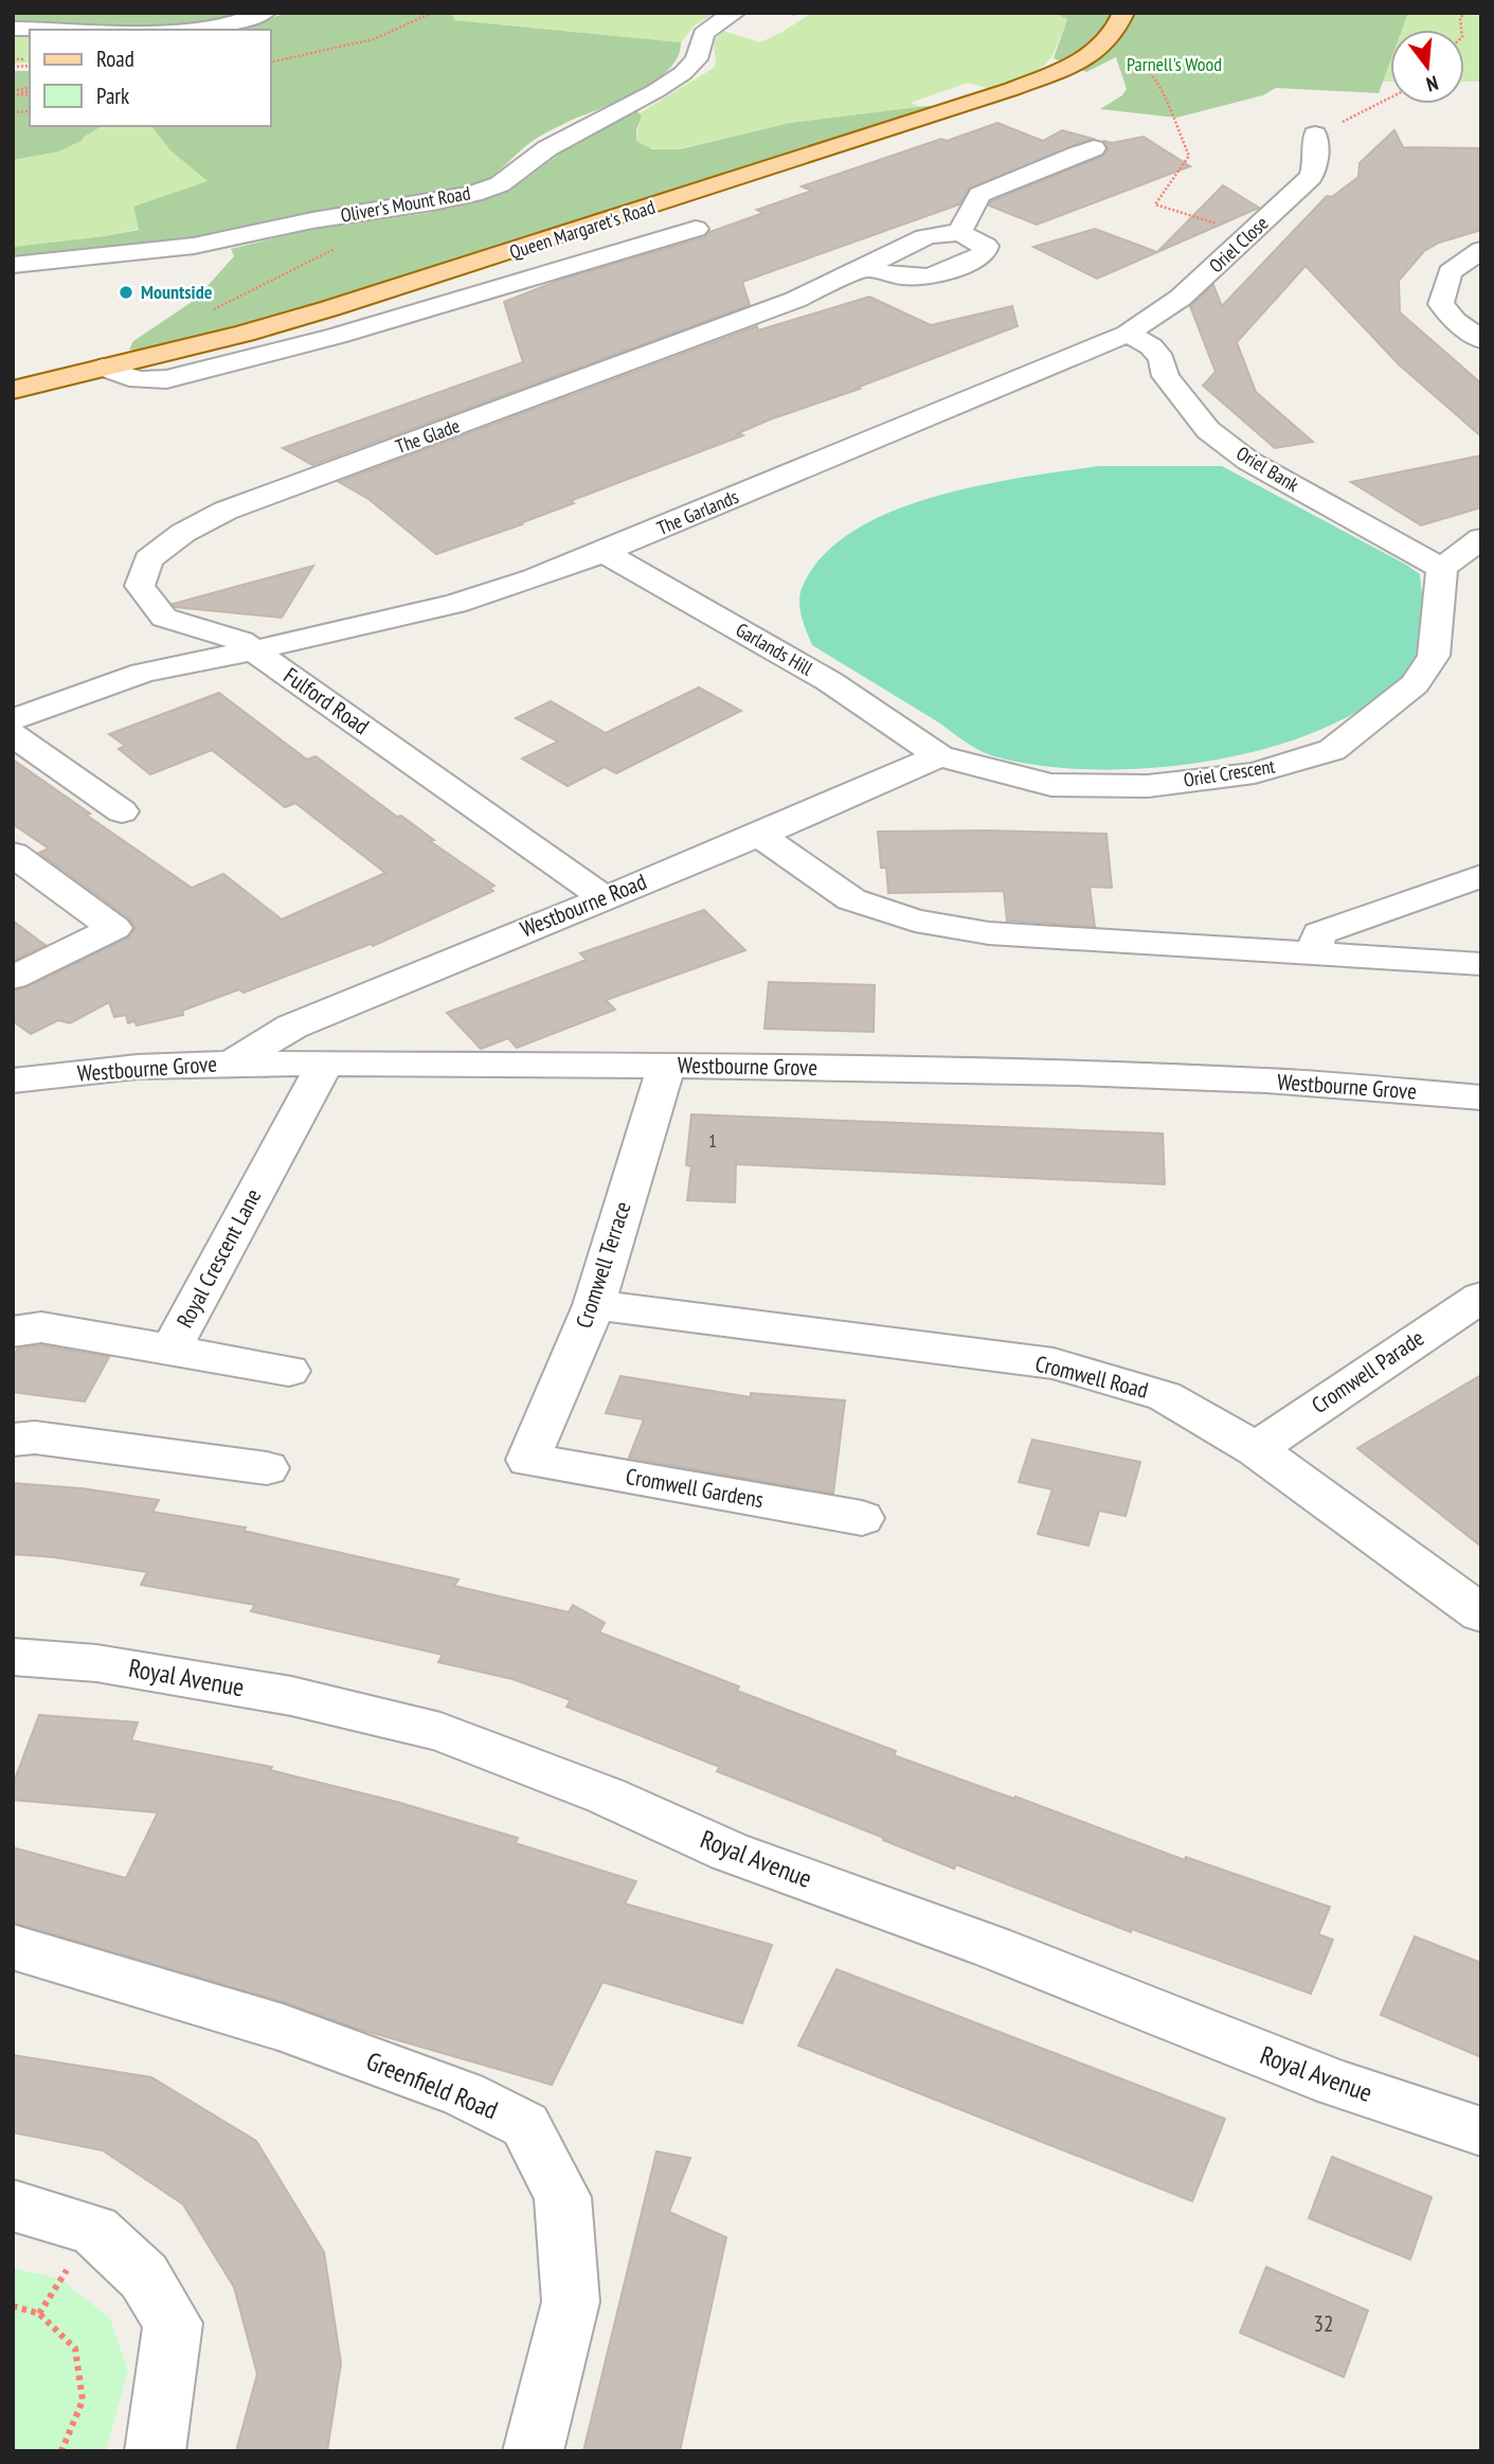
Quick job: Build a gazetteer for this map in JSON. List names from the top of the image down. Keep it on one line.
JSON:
{"streets":{"main road":["Queen Margaret's Road"],"street":["Oliver's Mount Road","Oriel Close","The Glade","Oriel Bank","The Garlands","Garlands Hill","Fulford Road","Oriel Crescent","Westbourne Road","Westbourne Grove","Royal Crescent Lane","Cromwell Terrace","Cromwell Parade","Cromwell Road","Cromwell Gardens","Royal Avenue","Greenfield Road"]},"crossings":[["Oriel Close","Oriel Bank"],["Oriel Close","The Garlands"],["Oriel Bank","The Garlands"],["Oriel Bank","Oriel Crescent"],["The Garlands","Garlands Hill"],["The Garlands","Fulford Road"],["Garlands Hill","Oriel Crescent"],["Garlands Hill","Westbourne Road"],["Fulford Road","Westbourne Road"],["Oriel Crescent","Westbourne Road"],["Westbourne Road","Westbourne Grove"],["Westbourne Grove","Royal Crescent Lane"],["Westbourne Grove","Cromwell Terrace"],["Cromwell Terrace","Cromwell Road"],["Cromwell Terrace","Cromwell Gardens"],["Cromwell Parade","Cromwell Road"]],"parks":["Parnell's Wood"],"places":["Mountside"],"house_numbers":["1","32"],"legend":["Road","Park"],"north":"bottom"}
